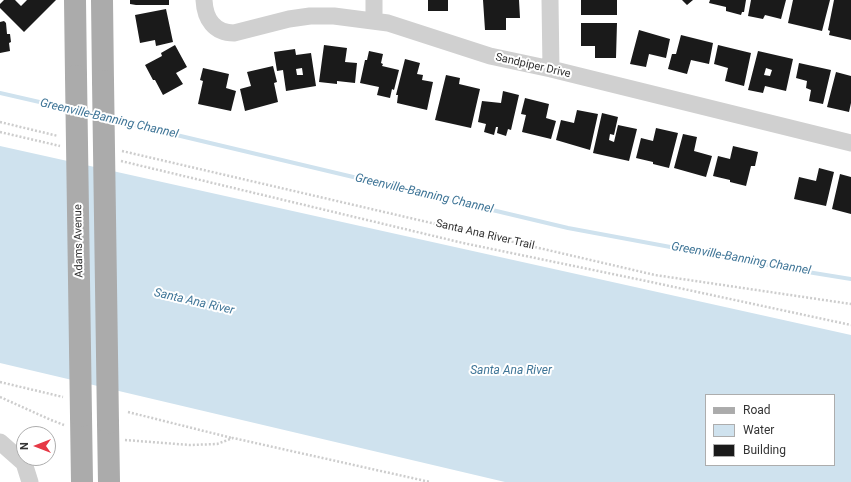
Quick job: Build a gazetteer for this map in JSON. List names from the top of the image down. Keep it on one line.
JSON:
{"streets":{"main road":["Adams Avenue"],"street":["Sandpiper Drive"],"path":["Santa Ana River Trail"]},"water":["Greenville-Banning Channel","Santa Ana River"],"legend":["Road","Water","Building"],"north":"left"}
